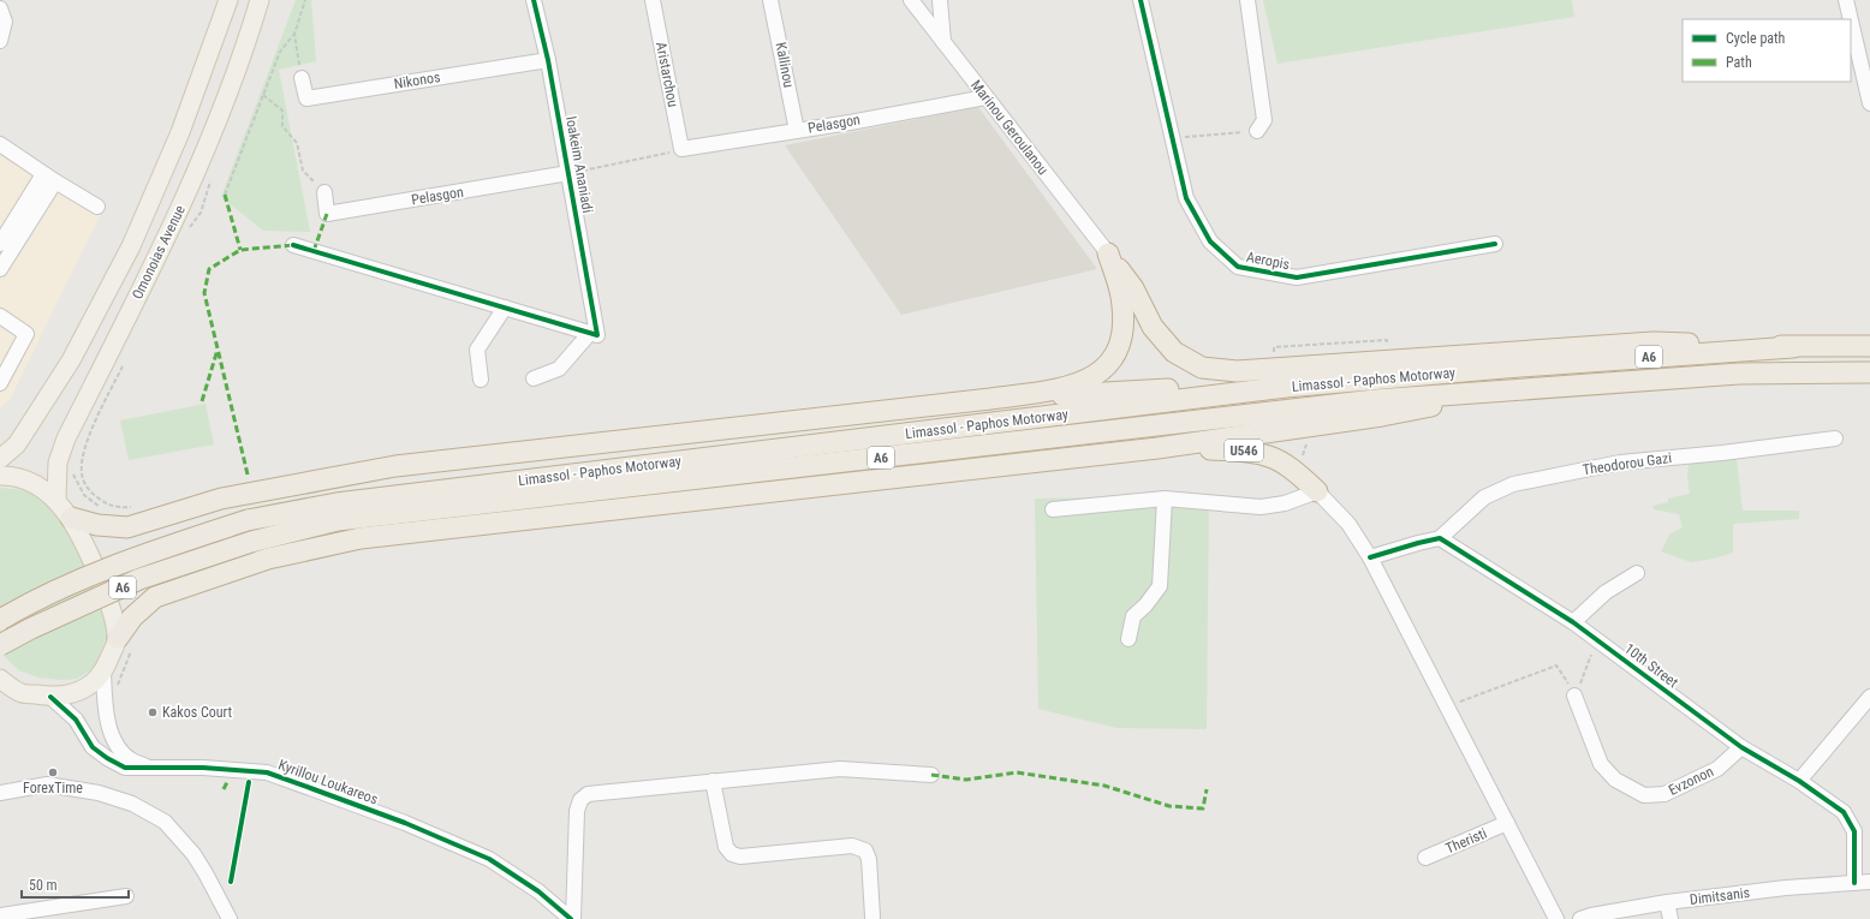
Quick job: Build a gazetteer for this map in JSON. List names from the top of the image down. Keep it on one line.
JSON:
{"streets":{"highway":["A6","Limassol - Paphos Motorway","U546"],"main road":["Omonoias Avenue"],"street":["Kallinou","Aristarchou","Nikonos","Pelasgon","Marinou Geroulanou","Ioakeim Ananiadi","Aeropis","Theodorou Gazi","10th Street","Evzonon","Kyrillou Loukareos","Theristi","Dimitsanis"]},"crossings":[["Kallinou","Pelasgon"],["Aristarchou","Pelasgon"],["Nikonos","Ioakeim Ananiadi"],["Pelasgon","Marinou Geroulanou"],["Pelasgon","Ioakeim Ananiadi"],["A6","Limassol - Paphos Motorway"],["U546","Theristi"],["Theodorou Gazi","10th Street"],["10th Street","Evzonon"],["10th Street","Dimitsanis"]],"places":["Kakos Court","ForexTime"],"legend":["Cycle path","Path"],"scale_bar":"50 m"}
